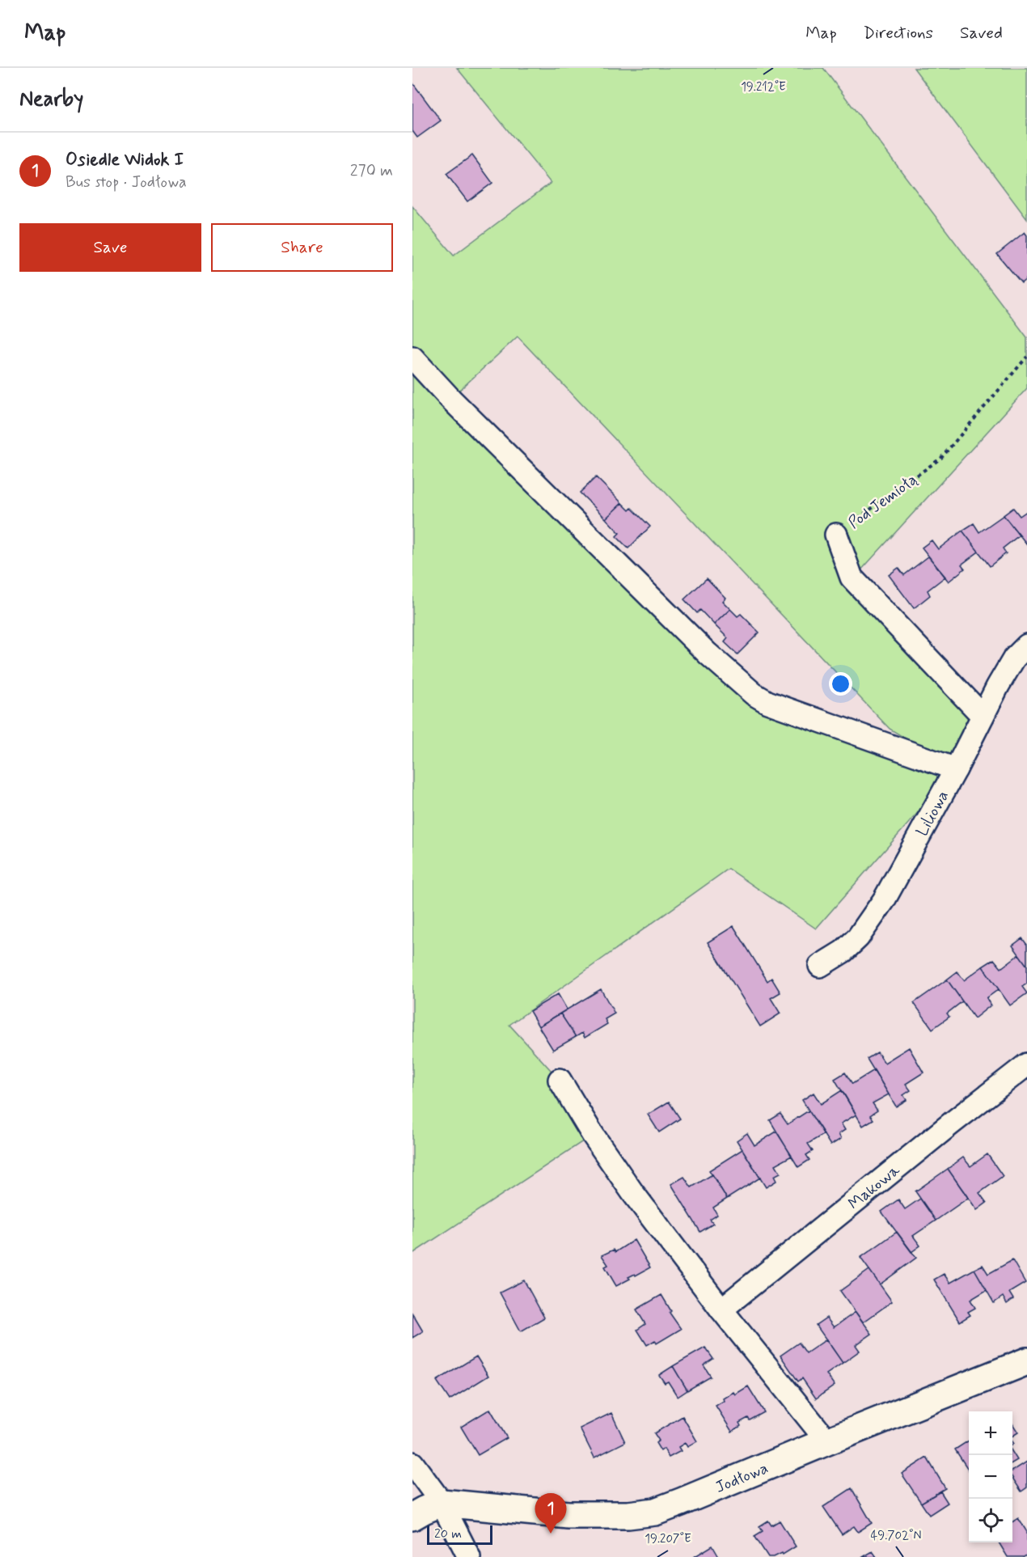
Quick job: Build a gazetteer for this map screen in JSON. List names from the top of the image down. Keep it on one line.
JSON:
{"streets":{"street":["Pod Jemiołą","Liliowa","Makowa","Jodłowa"]},"crossings":[["Pod Jemiołą","Liliowa"]],"scale_bar":"20 m","page":{"header":"Map","nav":["Map","Directions","Saved"],"heading":"Nearby","list":[{"mark":"1","name":"Osiedle Widok I","note":"Bus stop · Jodłowa","value":"270 m"}],"buttons":["Save","Share"],"map_buttons":["+","−"],"pins":"1","scale":"20 m"},"coordinates":["19.212°E","49.702°N","19.207°E"]}
